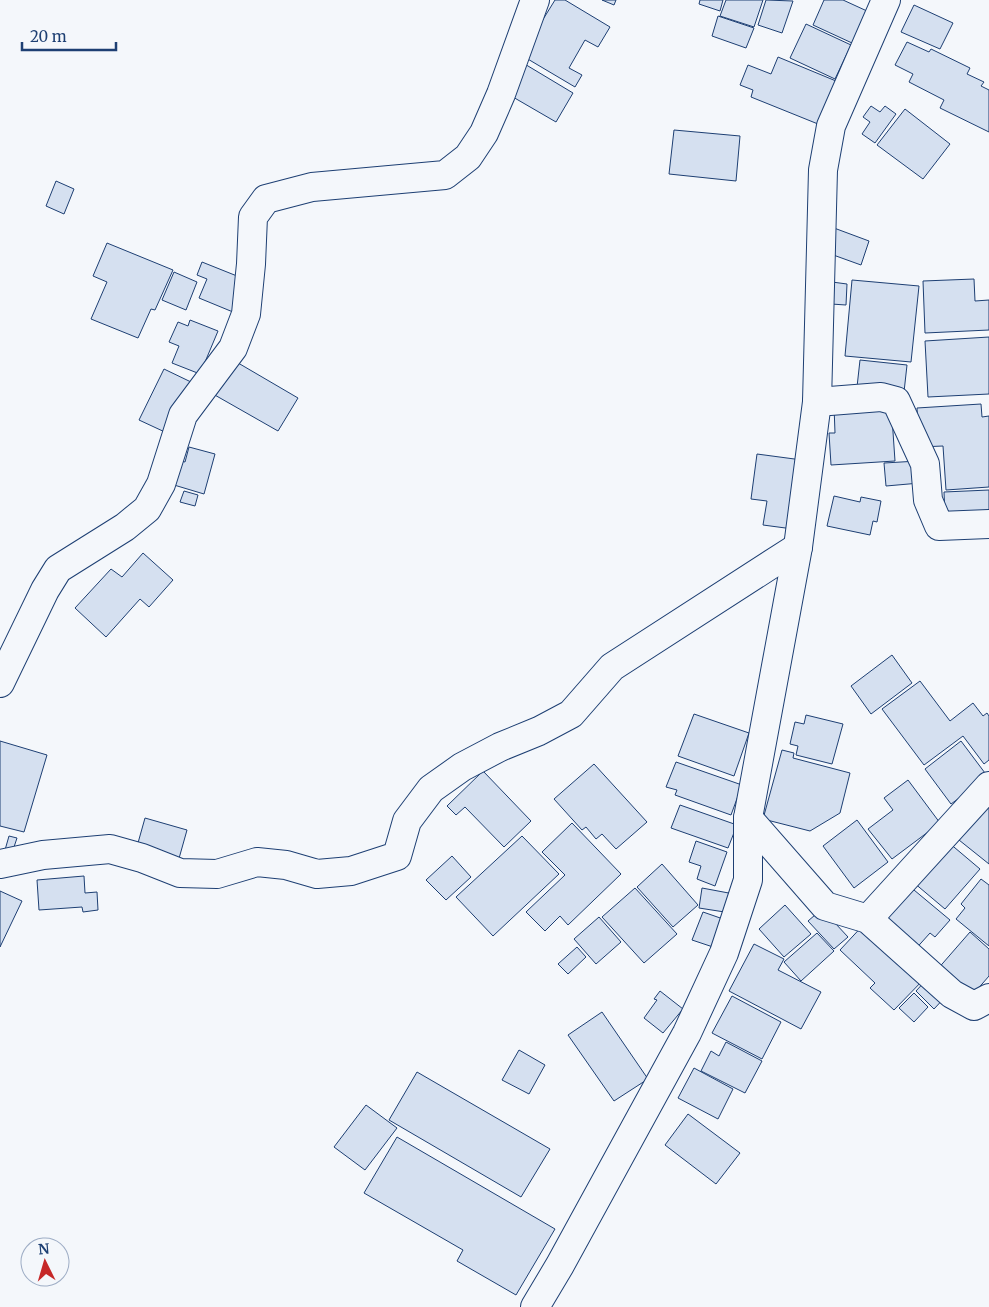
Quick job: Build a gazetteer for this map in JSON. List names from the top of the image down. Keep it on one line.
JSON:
{"scale_bar":"20 m","north":"top"}
